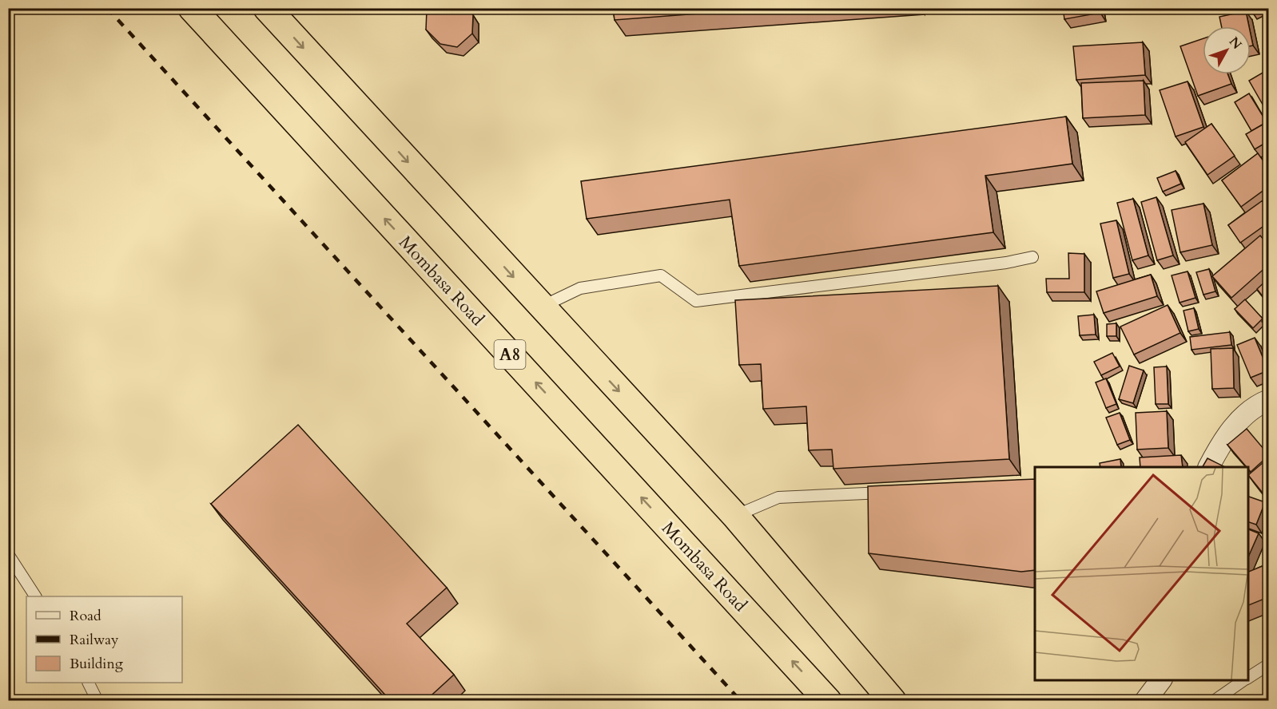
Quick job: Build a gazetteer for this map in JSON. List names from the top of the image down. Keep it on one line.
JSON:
{"streets":{"highway":["Mombasa Road","A8"]},"legend":["Road","Railway","Building"],"north":"top right"}
